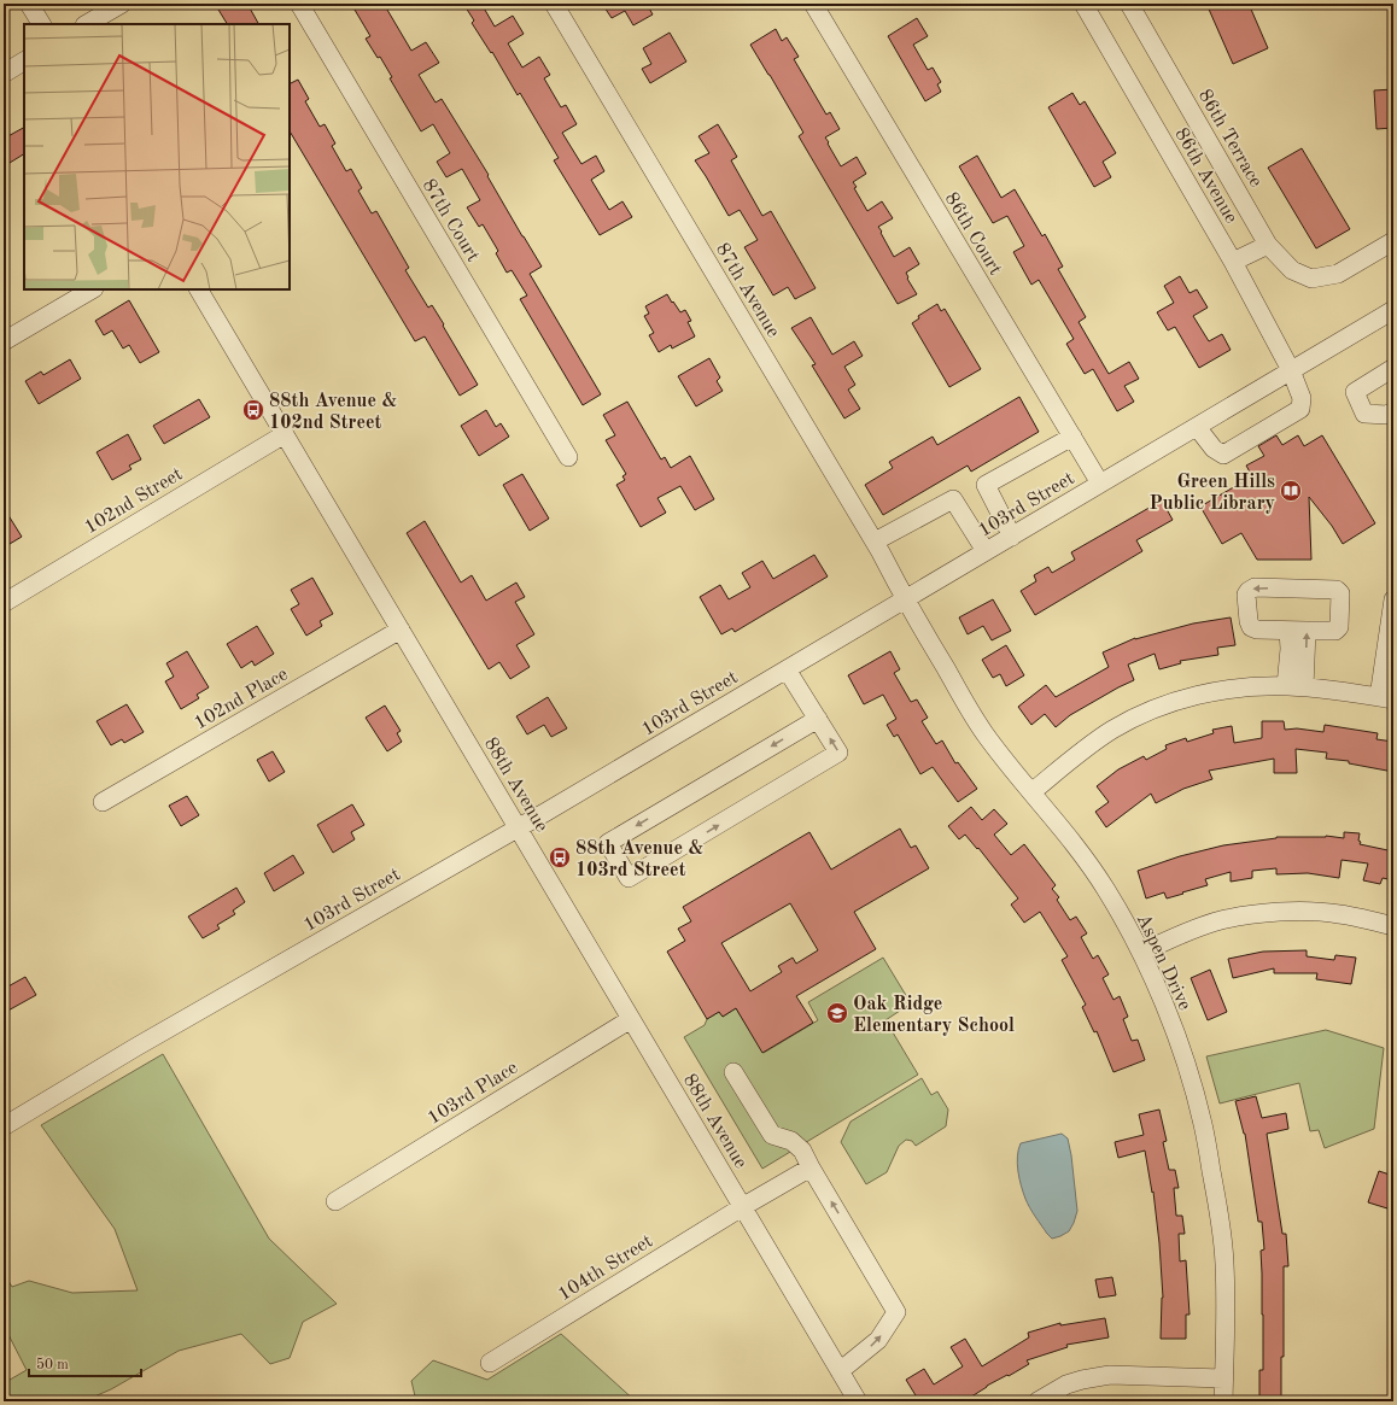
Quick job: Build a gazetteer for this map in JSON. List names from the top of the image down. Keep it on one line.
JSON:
{"streets":{"street":["86th Terrace","86th Avenue","87th Court","86th Court","87th Avenue","102nd Street","103rd Street","102nd Place","88th Avenue","Aspen Drive","103rd Place","104th Street"]},"crossings":[["86th Avenue","103rd Street"],["86th Court","103rd Street"],["87th Avenue","103rd Street"],["87th Avenue","Aspen Drive"],["102nd Street","88th Avenue"],["103rd Street","88th Avenue"],["103rd Street","Aspen Drive"],["102nd Place","88th Avenue"],["88th Avenue","103rd Place"],["88th Avenue","104th Street"]],"places":{"bus stop":["88th Avenue & 102nd Street","88th Avenue & 103rd Street"],"library":["Green Hills Public Library"],"school or university":["Oak Ridge Elementary School"]},"scale_bar":"50 m"}
